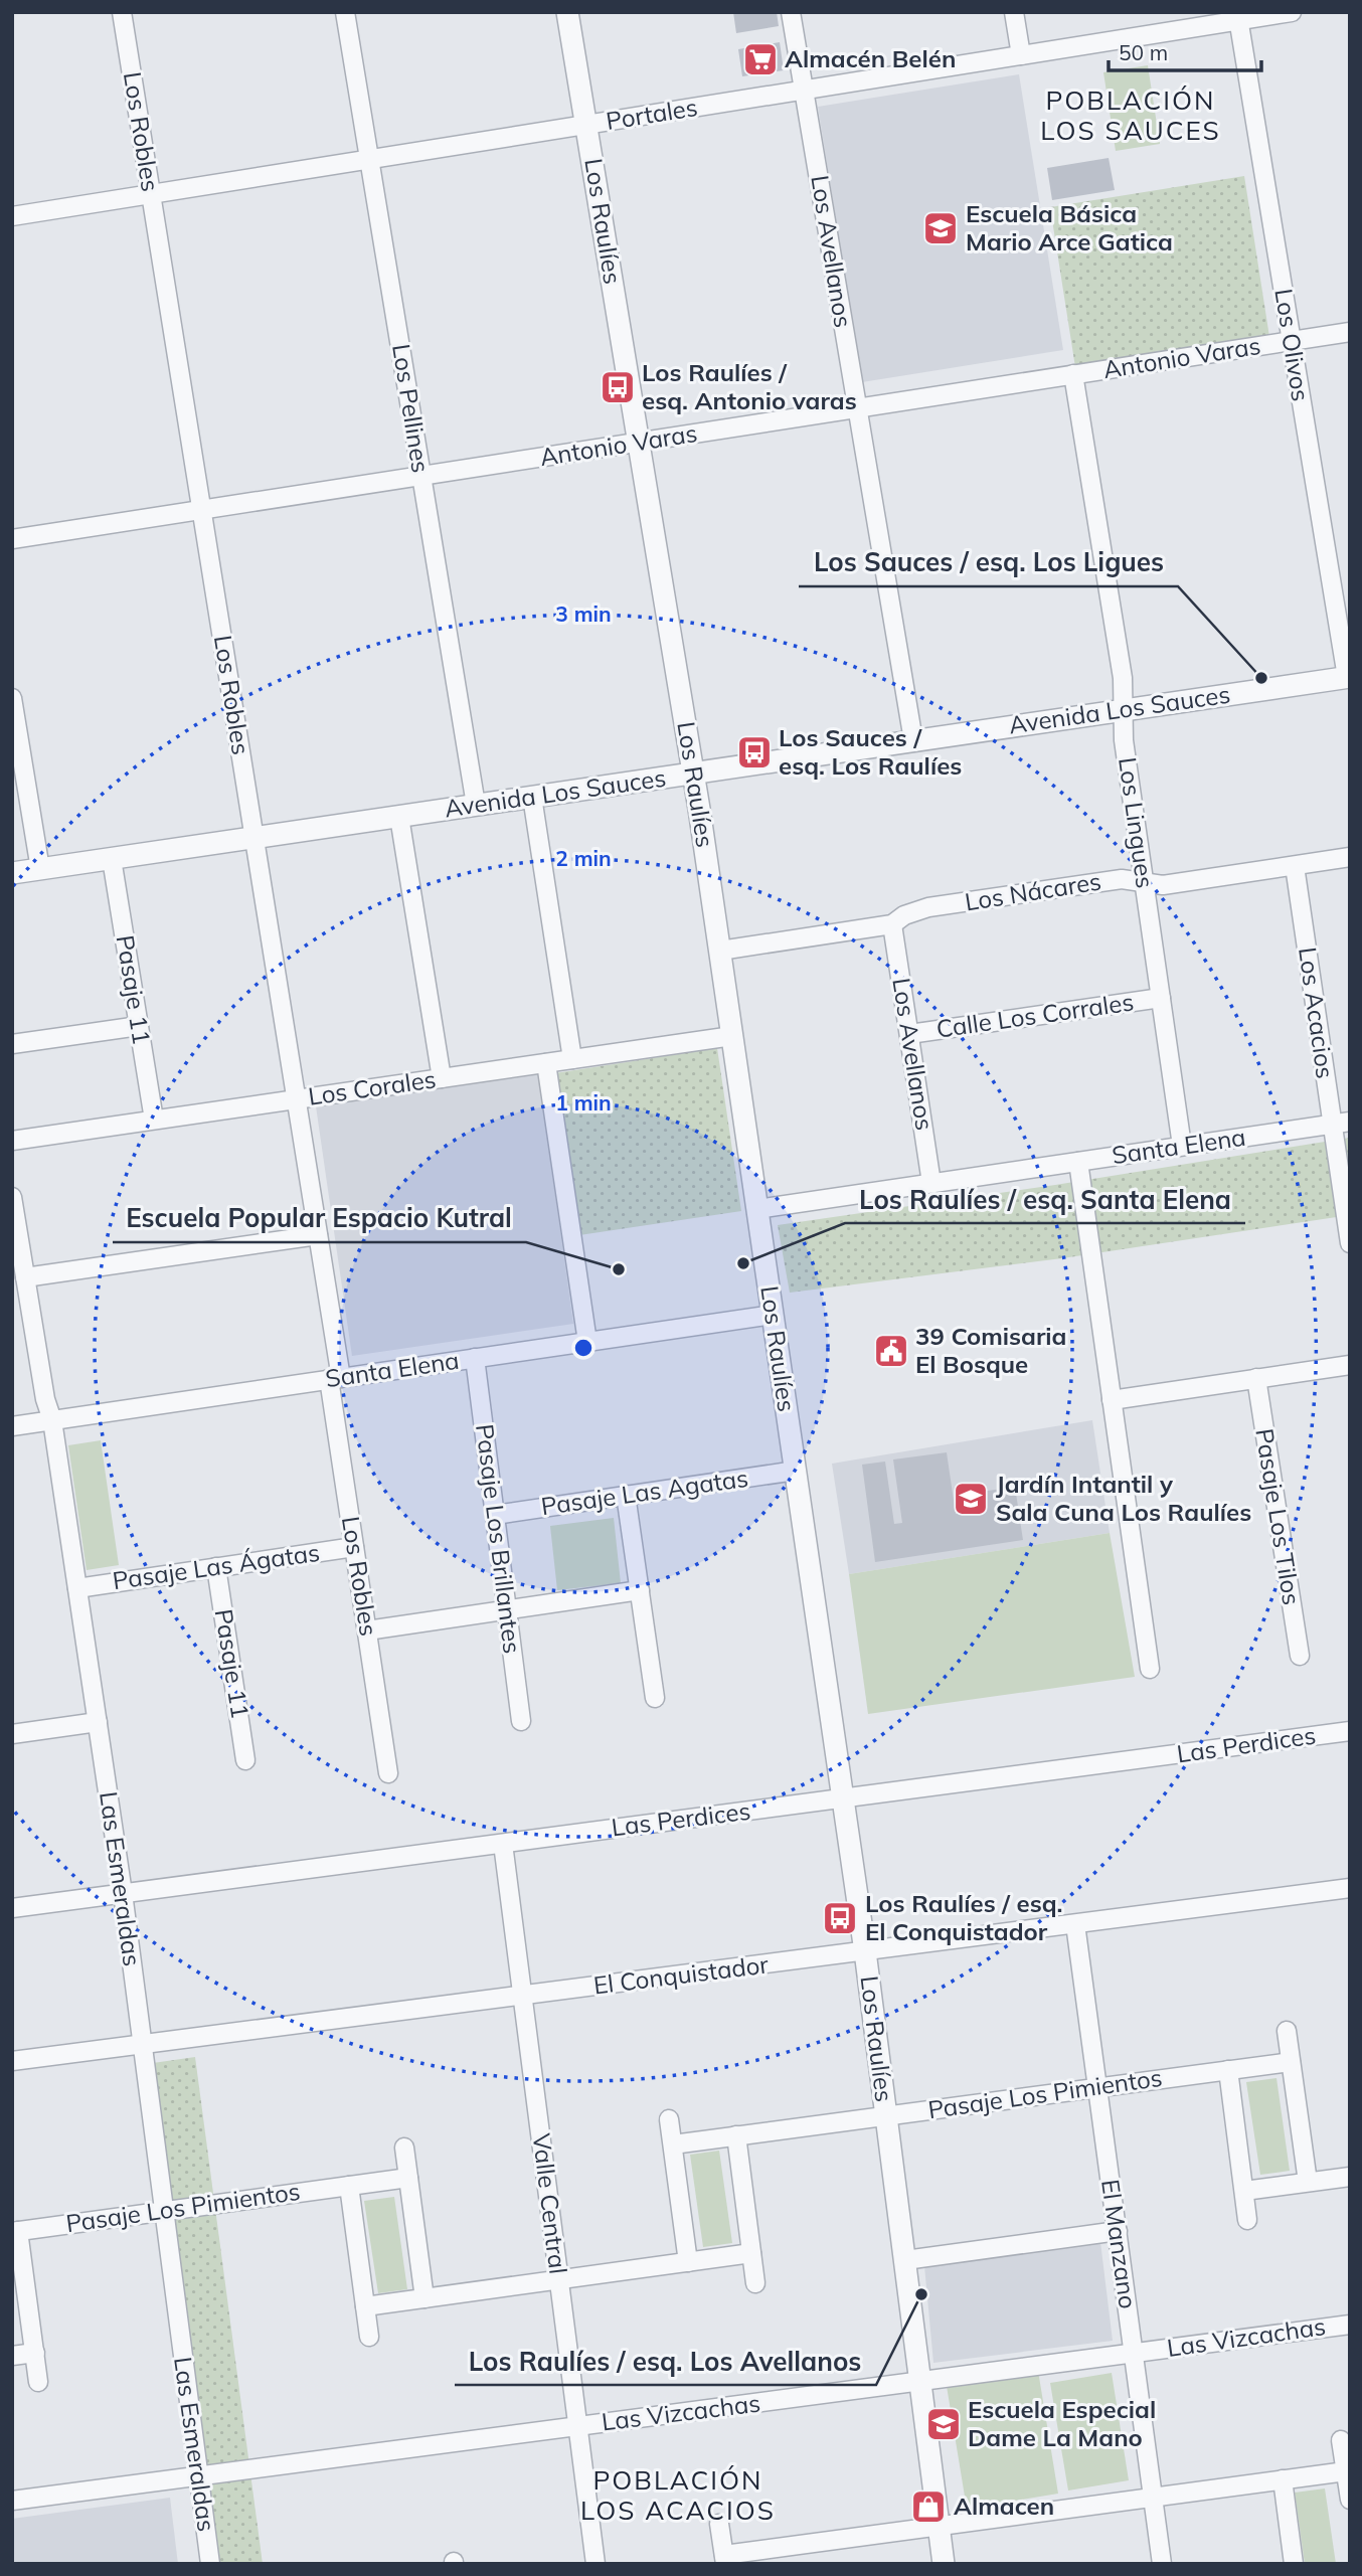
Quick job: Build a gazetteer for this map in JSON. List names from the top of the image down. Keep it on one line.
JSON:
{"streets":{"street":["Portales","Los Robles","Los Raulíes","Los Avellanos","Los Olivos","Antonio Varas","Los Pellines","Avenida Los Sauces","Los Lingues","Los Nácares","Pasaje 11","Los Acacios","Calle Los Corrales","Los Corales","Santa Elena","Pasaje Las Agatas","Pasaje Los Tilos","Pasaje Los Brillantes","Pasaje Las Ágatas","Las Perdices","Las Esmeraldas","El Conquistador","Pasaje Los Pimientos","Valle Central","El Manzano","Las Vizcachas"]},"crossings":[["Portales","Los Robles"],["Portales","Los Raulíes"],["Portales","Los Avellanos"],["Portales","Los Olivos"],["Portales","Los Pellines"],["Los Robles","Antonio Varas"],["Los Robles","Avenida Los Sauces"],["Los Robles","Los Corales"],["Los Robles","Santa Elena"],["Los Robles","Pasaje Las Ágatas"],["Los Raulíes","Antonio Varas"],["Los Raulíes","Avenida Los Sauces"],["Los Raulíes","Los Nácares"],["Los Raulíes","Los Corales"],["Los Raulíes","Santa Elena"],["Los Raulíes","Pasaje Las Agatas"],["Los Raulíes","Las Perdices"],["Los Raulíes","El Conquistador"],["Los Raulíes","Pasaje Los Pimientos"],["Los Raulíes","Las Vizcachas"],["Los Avellanos","Antonio Varas"],["Los Avellanos","Avenida Los Sauces"],["Los Avellanos","Los Nácares"],["Los Avellanos","Calle Los Corrales"],["Los Avellanos","Santa Elena"],["Los Olivos","Antonio Varas"],["Los Olivos","Avenida Los Sauces"],["Antonio Varas","Los Pellines"],["Antonio Varas","Los Lingues"],["Los Pellines","Avenida Los Sauces"],["Avenida Los Sauces","Los Lingues"],["Avenida Los Sauces","Pasaje 11"],["Los Lingues","Los Nácares"],["Los Lingues","Calle Los Corrales"],["Los Lingues","Santa Elena"],["Los Nácares","Los Acacios"],["Pasaje 11","Los Corales"],["Pasaje 11","Pasaje Las Ágatas"],["Los Acacios","Santa Elena"],["Santa Elena","Pasaje Los Brillantes"],["Santa Elena","Las Esmeraldas"],["Pasaje Las Agatas","Pasaje Los Brillantes"],["Pasaje Las Ágatas","Las Esmeraldas"],["Las Perdices","Las Esmeraldas"],["Las Perdices","Valle Central"],["Las Esmeraldas","El Conquistador"],["Las Esmeraldas","Pasaje Los Pimientos"],["Las Esmeraldas","Las Vizcachas"],["El Conquistador","Valle Central"],["El Conquistador","El Manzano"],["Pasaje Los Pimientos","El Manzano"],["Valle Central","Las Vizcachas"],["El Manzano","Las Vizcachas"]],"districts":["POBLACIÓN LOS SAUCES","POBLACIÓN LOS ACACIOS"],"places":{"supermarket":["Almacén Belén"],"school or university":["Escuela Básica Mario Arce Gatica","Jardín Intantil y Sala Cuna Los Raulíes","Escuela Especial Dame La Mano"],"bus stop":["Los Raulíes / esq. Antonio varas","Los Sauces / esq. Los Raulíes","Los Raulíes / esq. El Conquistador"],"other":["Los Sauces / esq. Los Ligues","Los Raulíes / esq. Santa Elena","Escuela Popular Espacio Kutral","Los Raulíes / esq. Los Avellanos"],"public building":["39 Comisaria El Bosque"],"shop":["Almacen"]},"scale_bar":"50 m","rings":["3 min","2 min","1 min"]}
